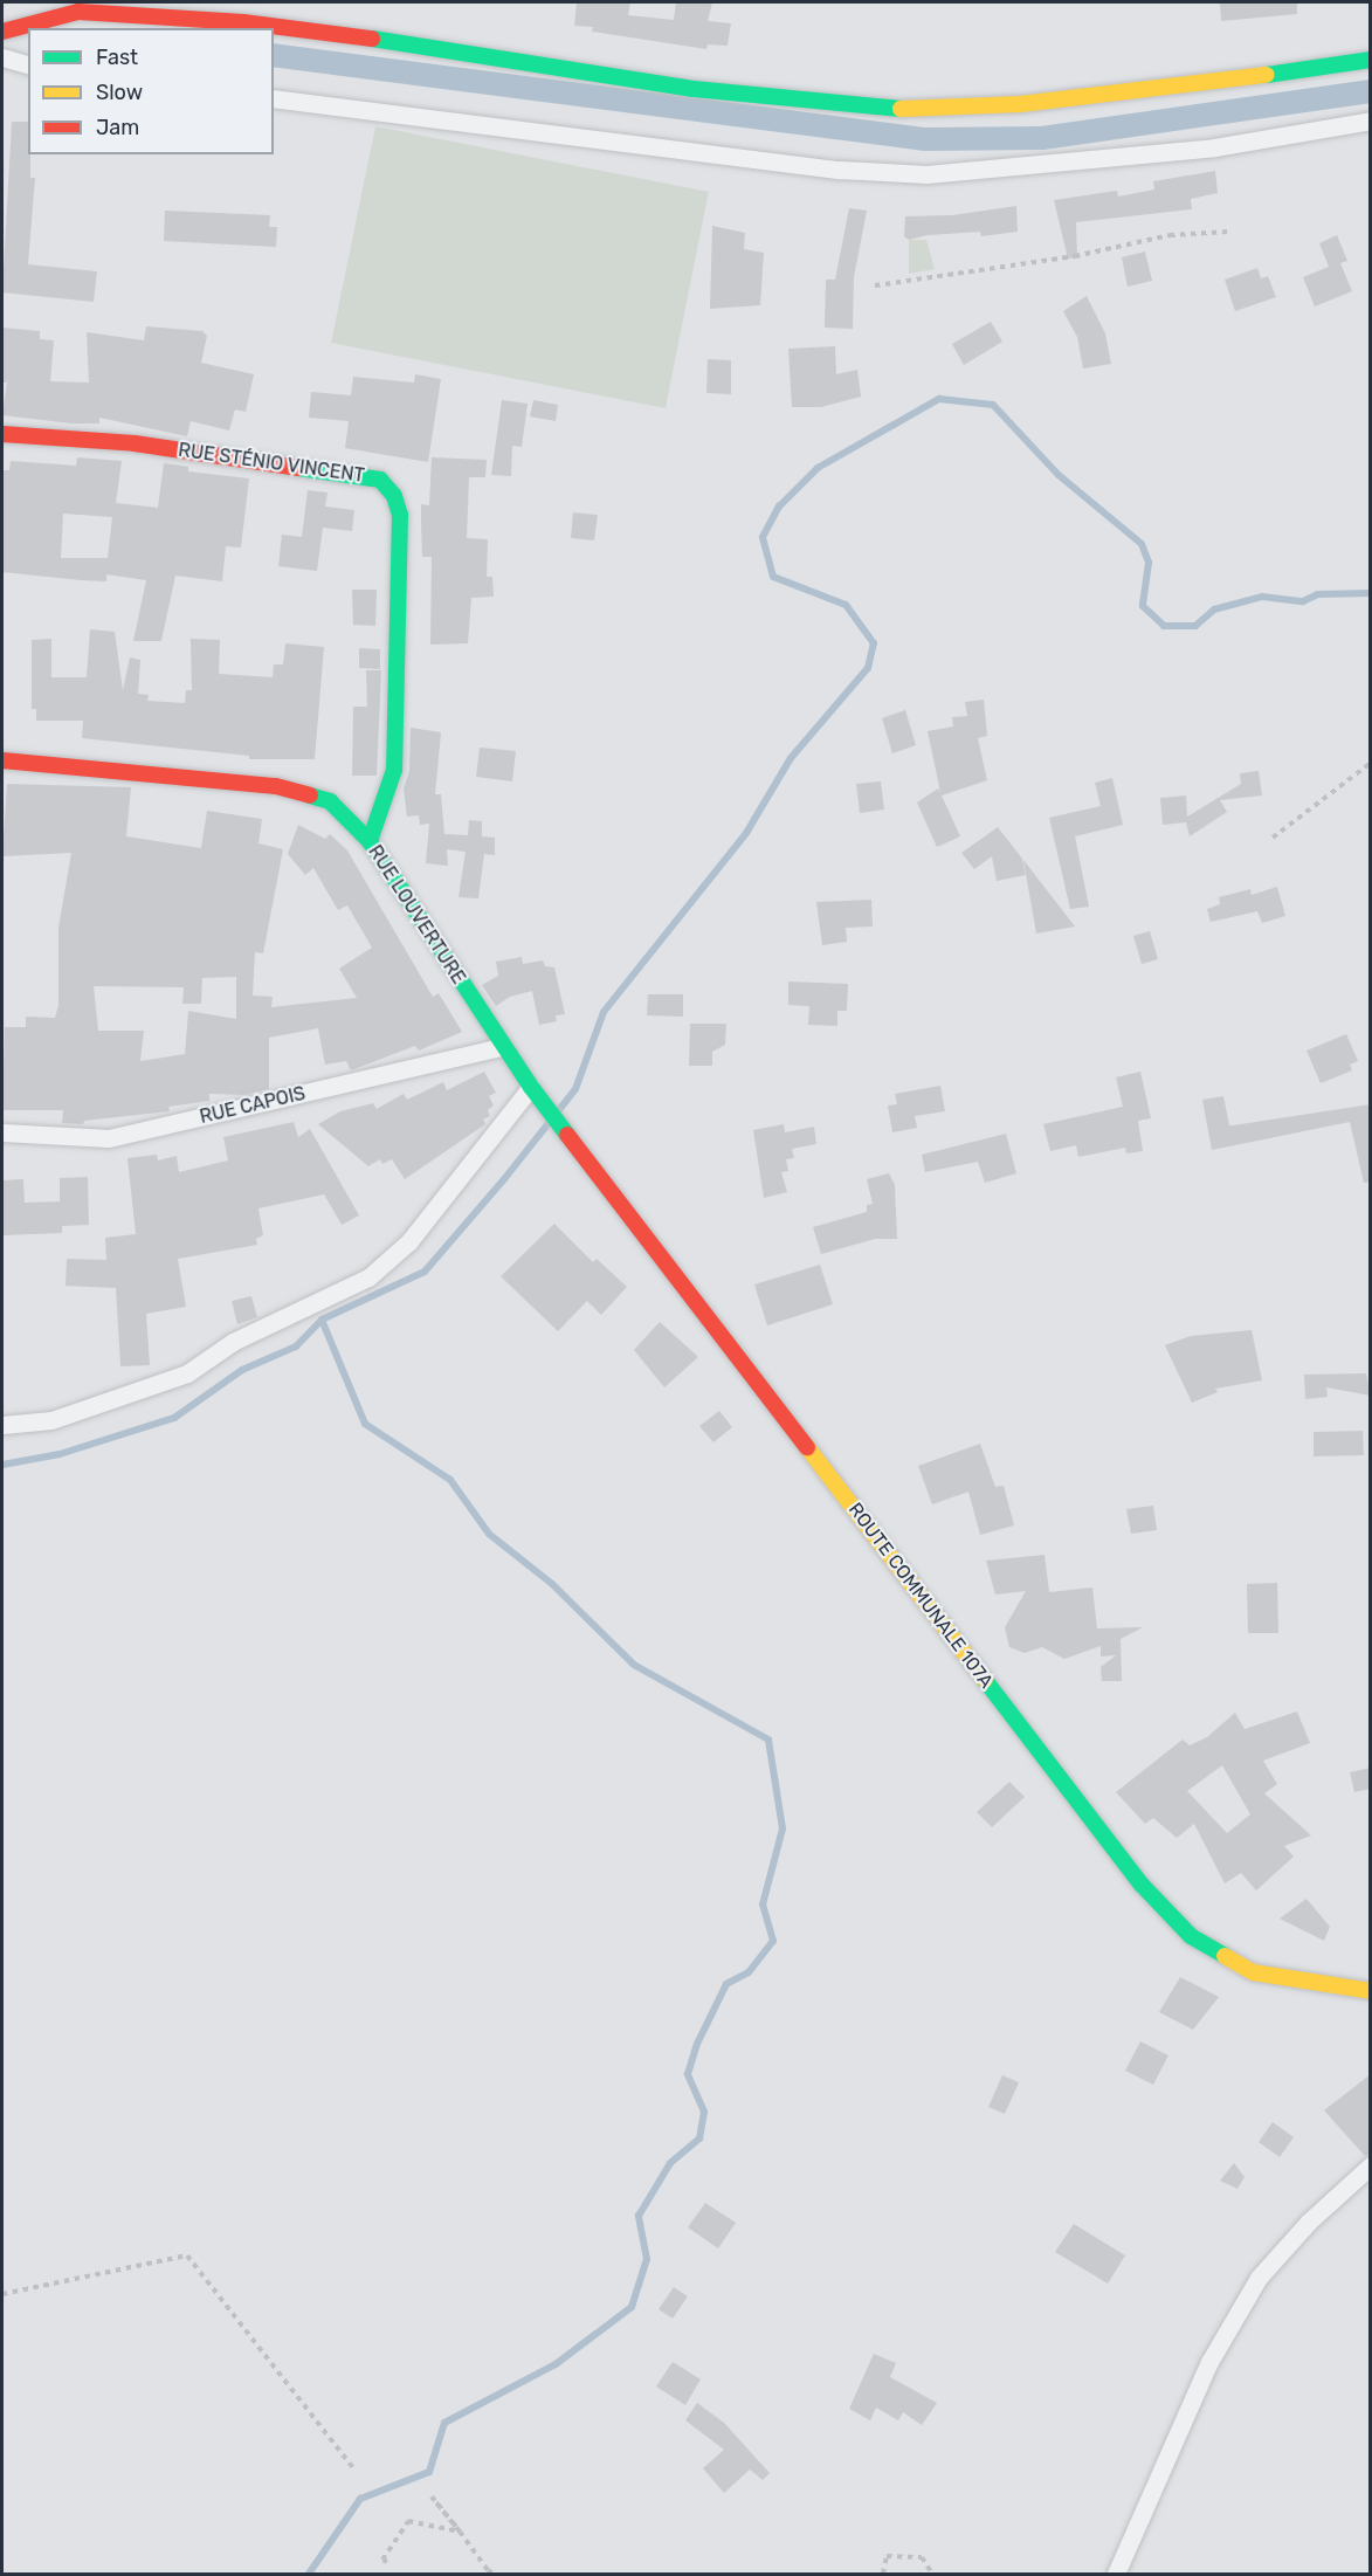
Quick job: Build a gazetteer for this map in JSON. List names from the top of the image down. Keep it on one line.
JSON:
{"streets":{"street":["RUE STÉNIO VINCENT","RUE LOUVERTURE","RUE CAPOIS","ROUTE COMMUNALE 107A"]},"crossings":[["RUE STÉNIO VINCENT","RUE LOUVERTURE"],["RUE LOUVERTURE","RUE CAPOIS"],["RUE LOUVERTURE","ROUTE COMMUNALE 107A"]],"legend":["Fast","Slow","Jam"]}
